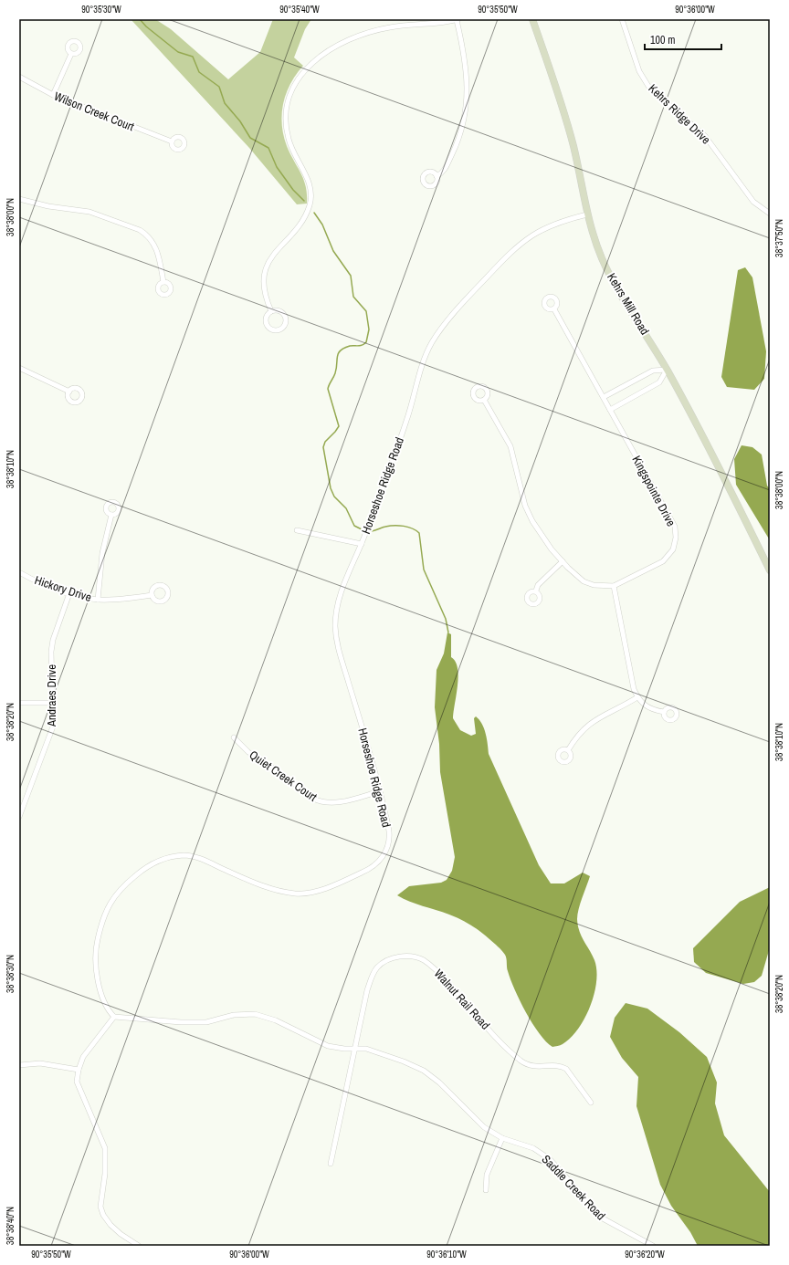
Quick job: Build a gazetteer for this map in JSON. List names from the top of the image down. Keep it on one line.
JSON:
{"streets":{"main road":["Kehrs Mill Road"],"street":["Wilson Creek Court","Kehrs Ridge Drive","Horseshoe Ridge Road","Kingspointe Drive","Hickory Drive","Andraes Drive","Quiet Creek Court","Walnut Rail Road","Saddle Creek Road"]},"crossings":[["Kehrs Mill Road","Horseshoe Ridge Road"],["Horseshoe Ridge Road","Quiet Creek Court"],["Horseshoe Ridge Road","Saddle Creek Road"],["Hickory Drive","Andraes Drive"],["Walnut Rail Road","Saddle Creek Road"]],"scale_bar":"100 m","coordinates":["90°35'30\"W","90°35'40\"W","90°35'50\"W","90°36'00\"W","38°38'00\"N","38°37'50\"N","38°38'10\"N","38°38'20\"N","38°38'30\"N","38°38'40\"N","90°36'10\"W","90°36'20\"W"]}
